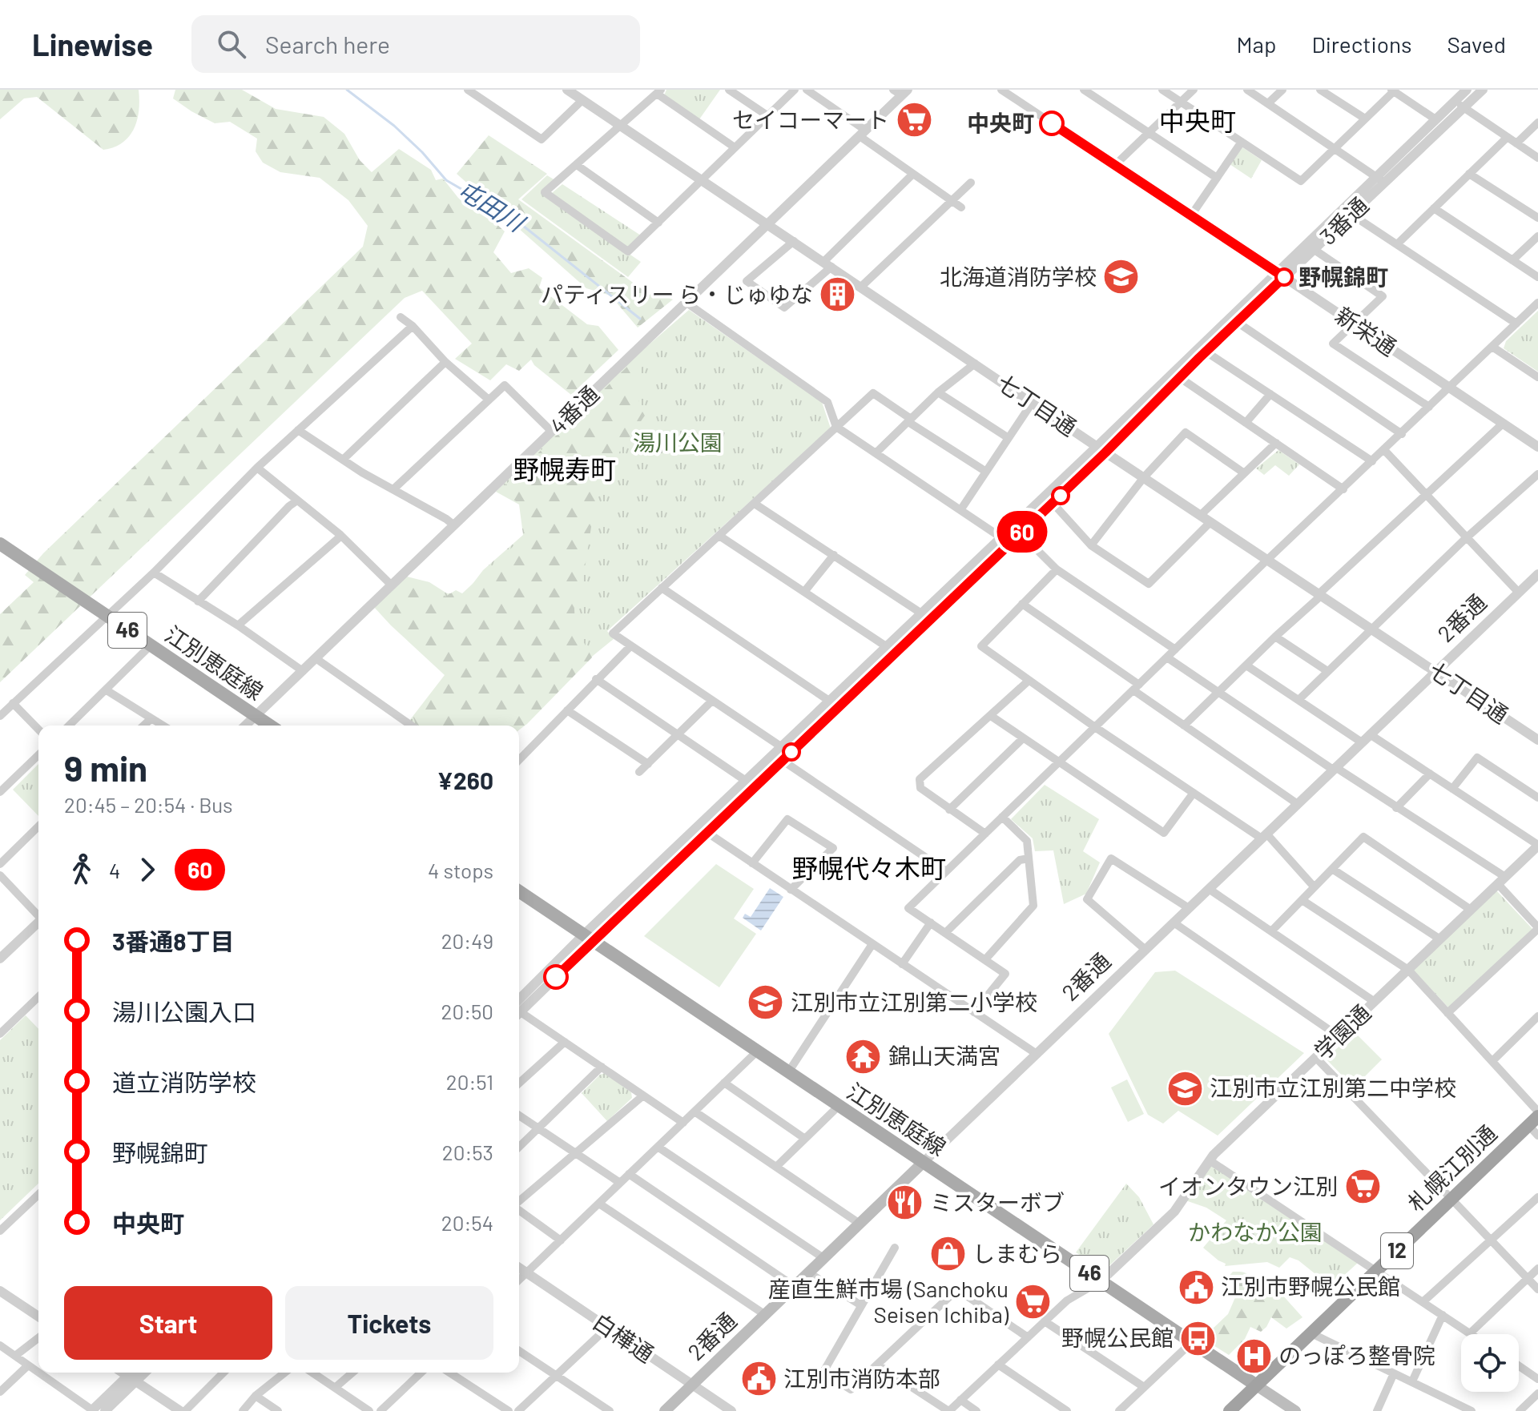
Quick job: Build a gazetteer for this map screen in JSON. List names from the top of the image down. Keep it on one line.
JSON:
{"streets":{"highway":["札幌江別通","12"],"main road":["2番通","46","江別恵庭線"],"street":["3番通","新栄通","七丁目通","4番通","学園通","白樺通"]},"crossings":[["3番通","新栄通"],["3番通","七丁目通"],["3番通","江別恵庭線"],["七丁目通","4番通"],["七丁目通","2番通"],["4番通","江別恵庭線"],["2番通","江別恵庭線"],["2番通","白樺通"],["江別恵庭線","学園通"],["江別恵庭線","札幌江別通"]],"districts":["中央町","野幌寿町","野幌代々木町"],"water":["屯田川"],"parks":["湯川公園","かわなか公園"],"places":{"supermarket":["セイコーマート","イオンタウン江別","産直生鮮市場 (Sanchoku Seisen Ichiba)"],"other":["中央町","野幌錦町"],"school or university":["北海道消防学校","江別市立江別第二小学校","江別市立江別第二中学校"],"building":["パティスリー ら・じゅゆな"],"temple":["錦山天満宮"],"restaurant":["ミスターボブ"],"shop":["しまむら"],"public building":["江別市野幌公民館","江別市消防本部"],"bus stop":["野幌公民館"],"hospital":["のっぽろ整骨院"]},"lines":["bus line 60"],"page":{"header":"Linewise","search":"Search here","nav":["Map","Directions","Saved"],"on_map":"60","heading":["9 min","20:45 – 20:54 · Bus","¥260"],"legs":["4","60","4 stops"],"list":[{"name":"3番通8丁目","value":"20:49"},{"name":"湯川公園入口","value":"20:50"},{"name":"道立消防学校","value":"20:51"},{"name":"野幌錦町","value":"20:53"},{"name":"中央町","value":"20:54"}],"buttons":["Start","Tickets"]}}
